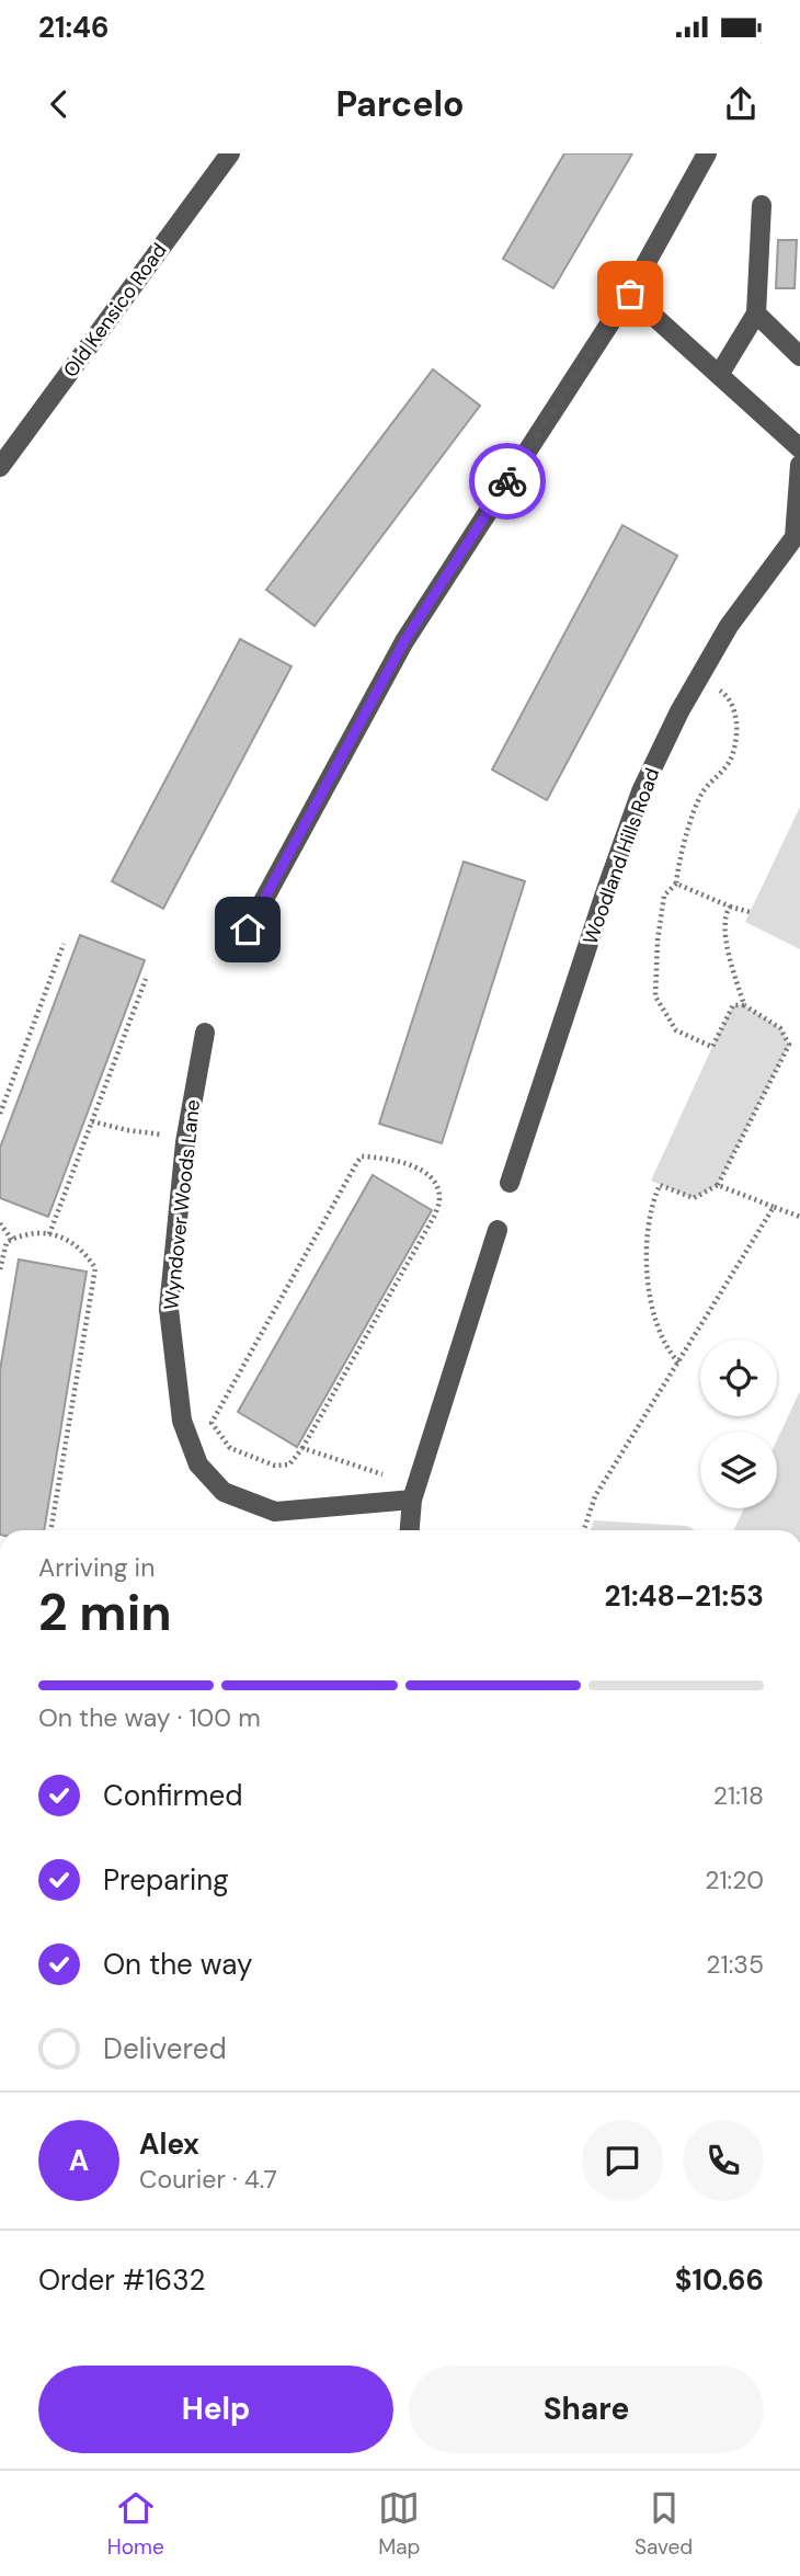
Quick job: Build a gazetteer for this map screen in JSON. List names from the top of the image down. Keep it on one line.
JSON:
{"streets":{"street":["Old Kensico Road","Woodland Hills Road","Wyndover Woods Lane"]},"page":{"status":"21:46","header":"Parcelo","heading":["2 min","Arriving in","21:48–21:53"],"panel":["Alex","Courier · 4.7","Order #1632","$10.66"],"bar":"On the way · 100 m","list":[["Confirmed","21:18"],["Preparing","21:20"],["On the way","21:35"],"Delivered"],"round":"A","buttons":["Help","Share"],"tabs":["Home","Map","Saved"]}}
